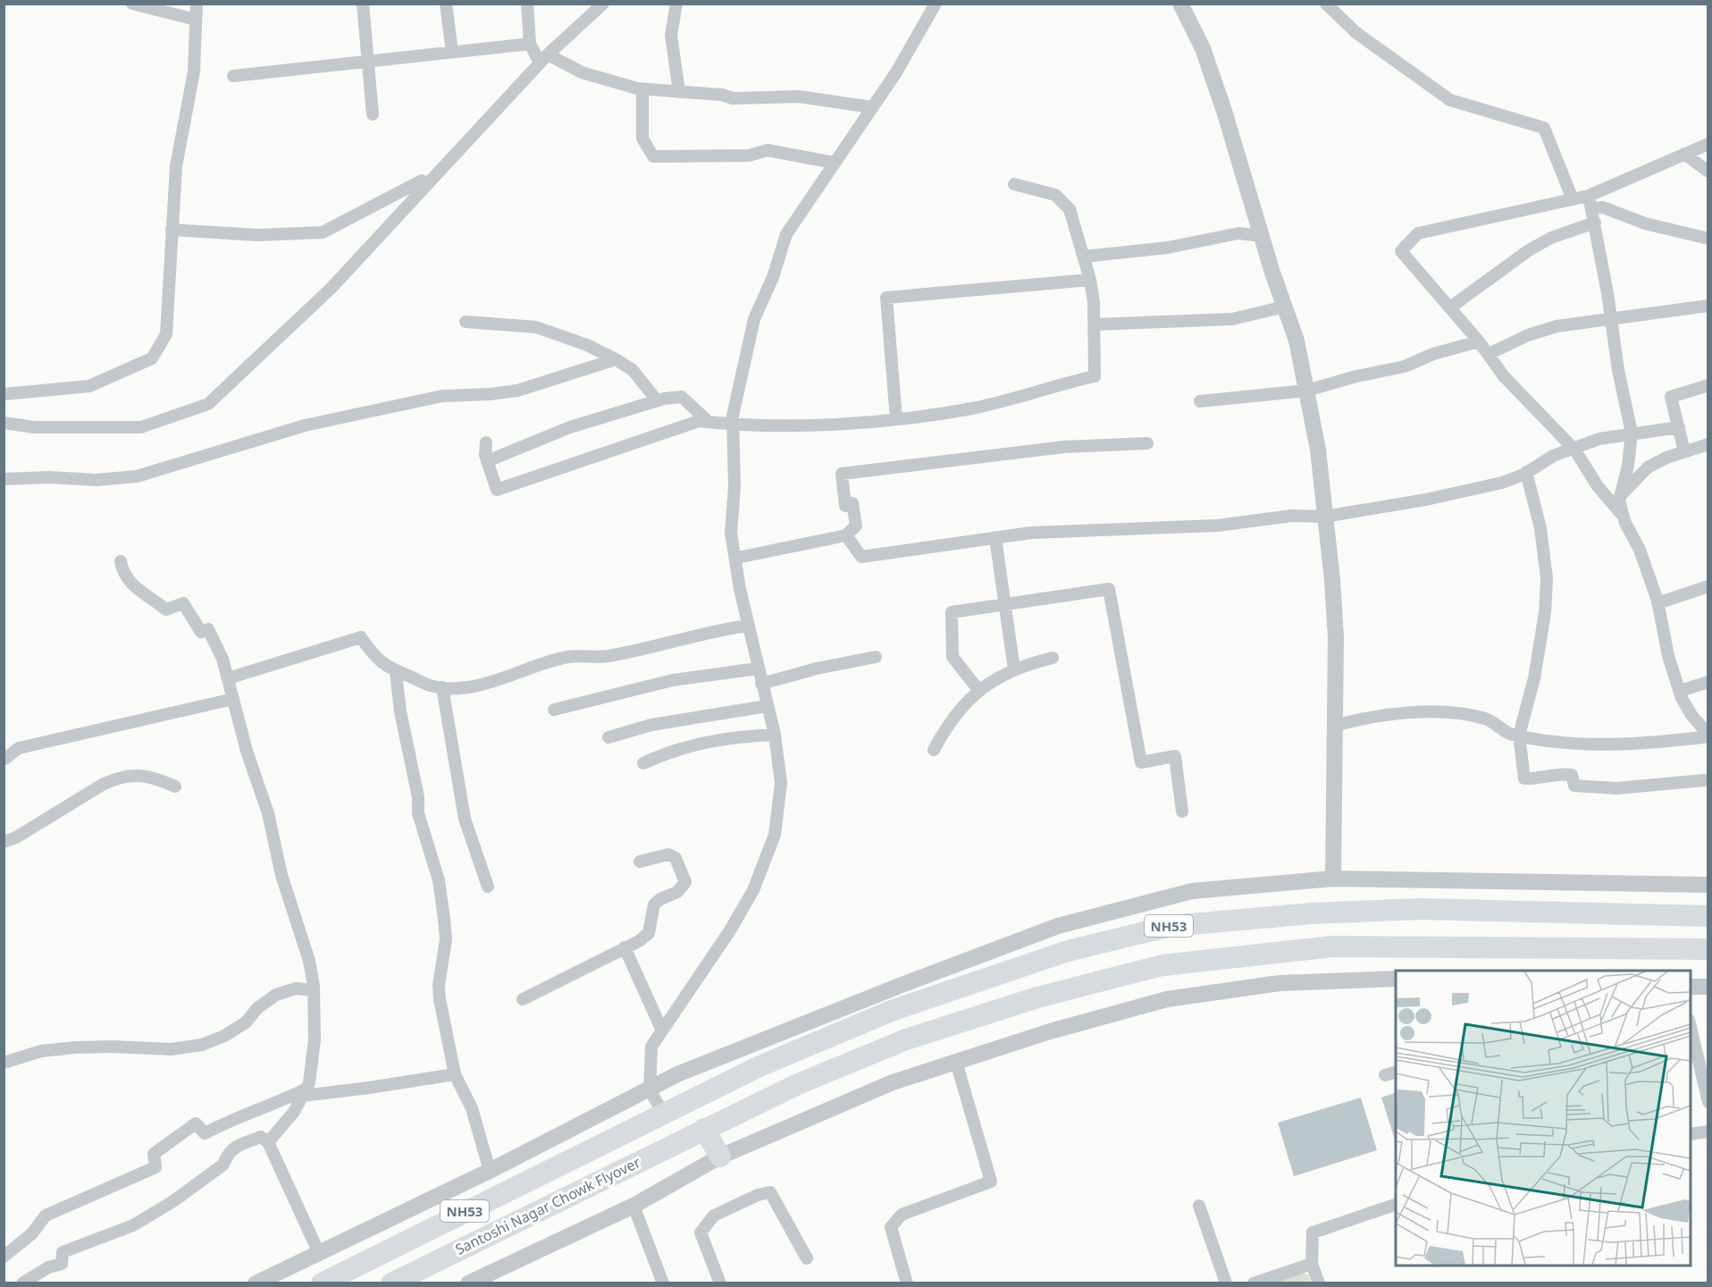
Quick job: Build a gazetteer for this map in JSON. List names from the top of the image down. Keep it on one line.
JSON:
{"streets":{"highway":["NH53","Santoshi Nagar Chowk Flyover"]},"crossings":[["NH53","Santoshi Nagar Chowk Flyover"]]}
